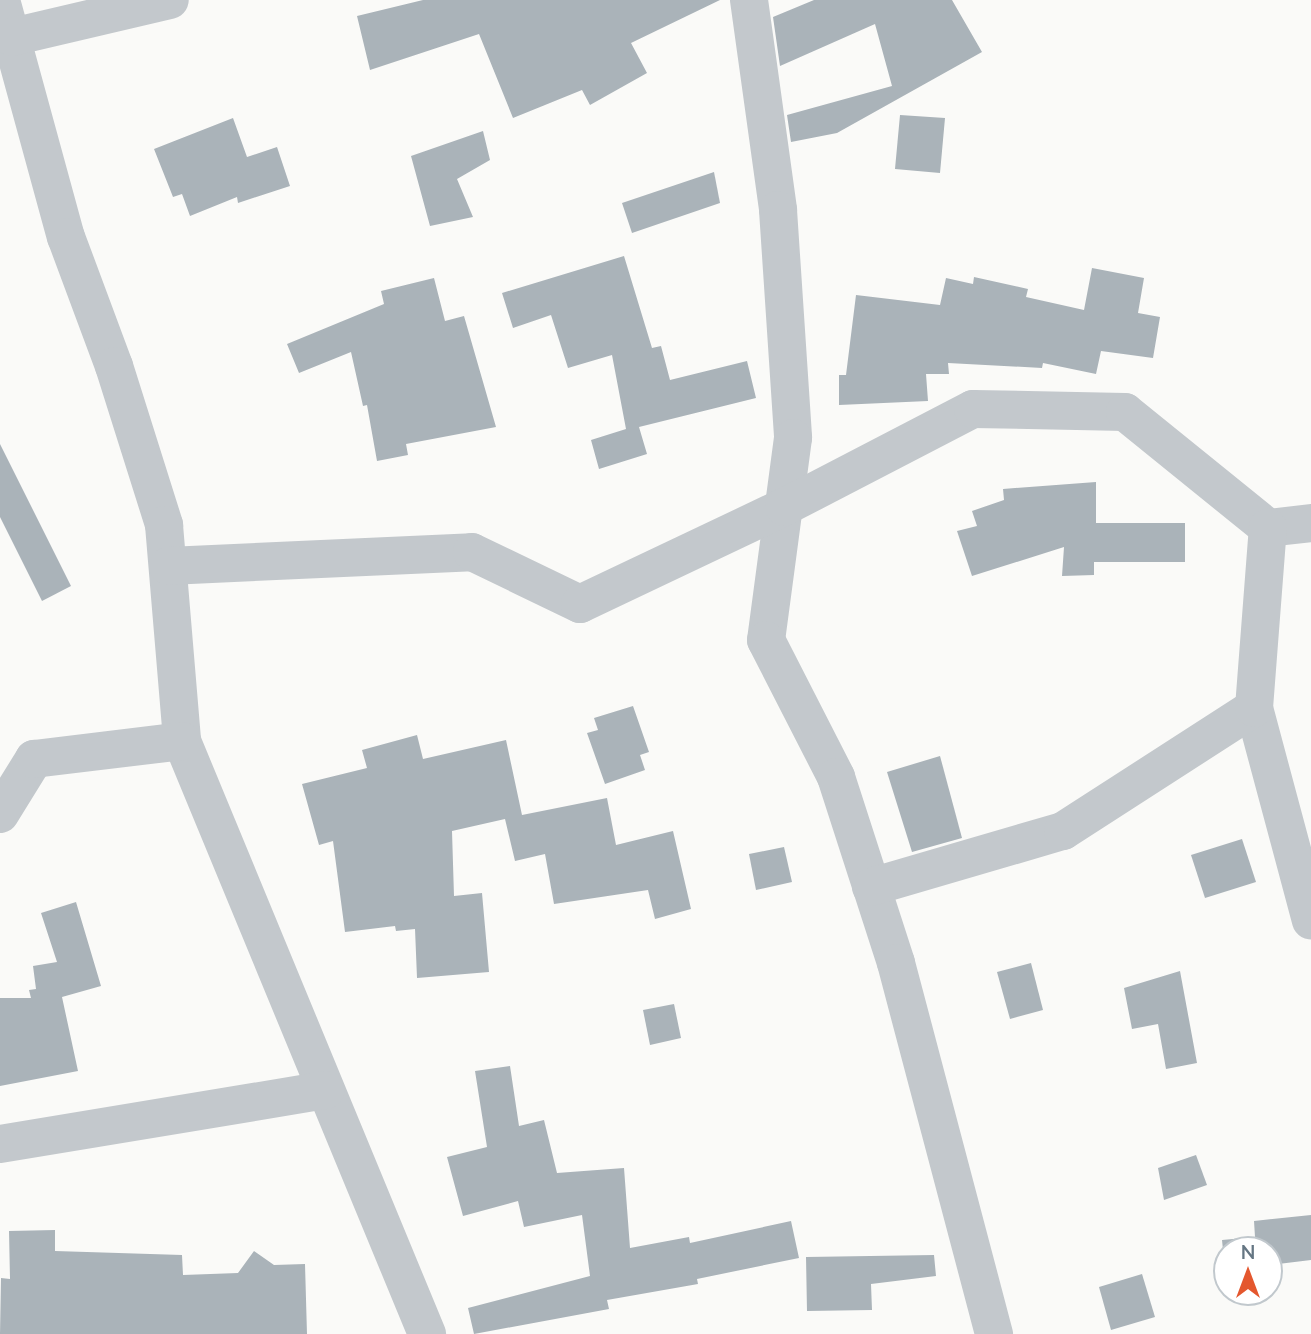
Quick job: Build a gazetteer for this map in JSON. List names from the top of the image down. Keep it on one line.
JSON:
{"north":"top"}
